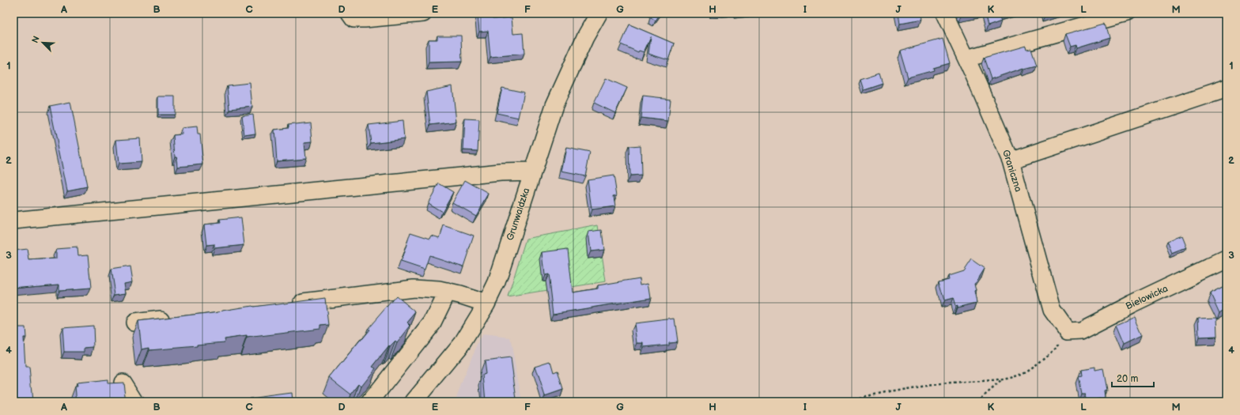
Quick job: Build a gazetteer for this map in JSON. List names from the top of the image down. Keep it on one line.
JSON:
{"streets":{"street":["Graniczna","Grunwaldzka","Bielowicka"]},"crossings":[["Graniczna","Bielowicka"]],"scale_bar":"20 m","north":"top left","grid":{"columns":["A","B","C","D","E","F","G","H","I","J","K","L","M"],"rows":["1","2","3","4"]}}
